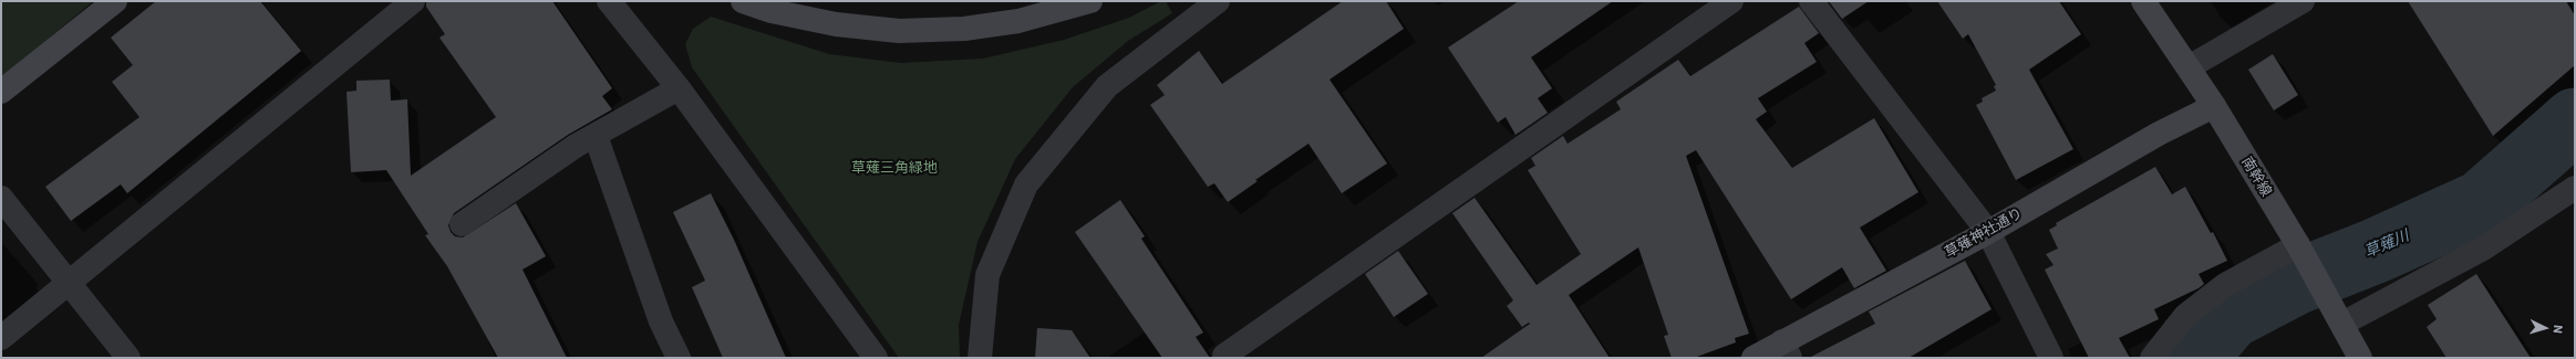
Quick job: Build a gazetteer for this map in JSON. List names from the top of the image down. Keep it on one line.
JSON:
{"streets":{"street":["南幹線","草薙神社通り"]},"crossings":[["南幹線","草薙神社通り"]],"water":["草薙川"],"parks":["草薙三角緑地"],"north":"right"}
